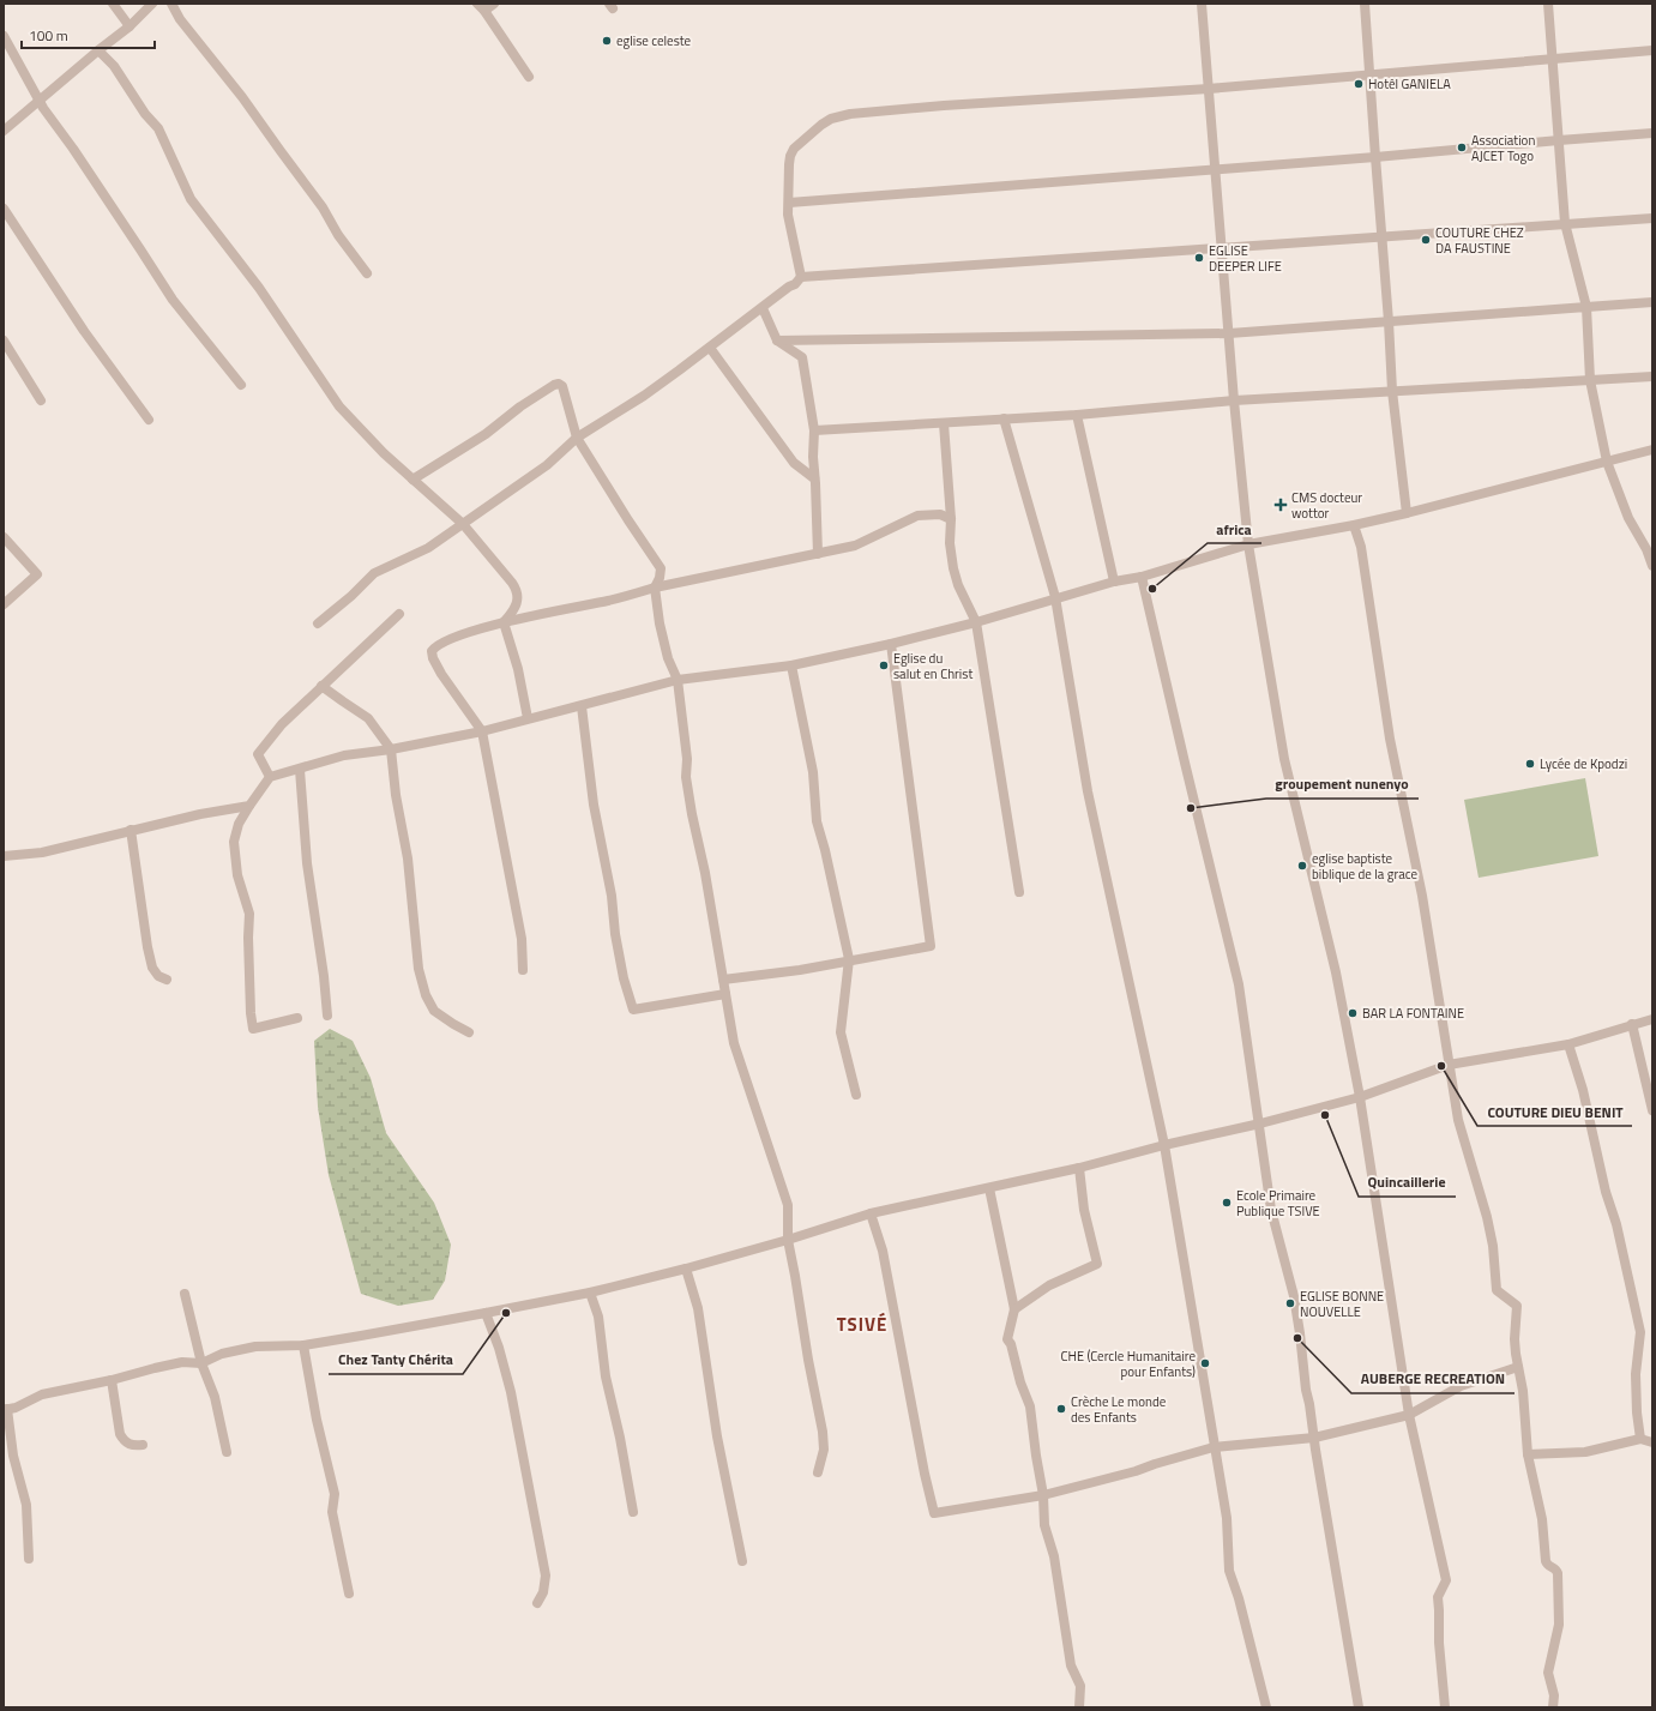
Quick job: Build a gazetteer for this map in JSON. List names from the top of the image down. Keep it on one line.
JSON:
{"districts":["TSIVÉ"],"places":{"other":["eglise celeste","Hotêl GANIELA","Association AJCET Togo","COUTURE CHEZ DA FAUSTINE","EGLISE DEEPER LIFE","africa","Eglise du salut en Christ","Lycée de Kpodzi","groupement nunenyo","eglise baptiste biblique de la grace","BAR LA FONTAINE","COUTURE DIEU BENIT","Quincaillerie","Ecole Primaire Publique TSIVE","EGLISE BONNE NOUVELLE","Chez Tanty Chérita","AUBERGE RECREATION","CHE (Cercle Humanitaire pour Enfants)","Crèche Le monde des Enfants"],"health":["CMS docteur wottor"]},"scale_bar":"100 m"}
